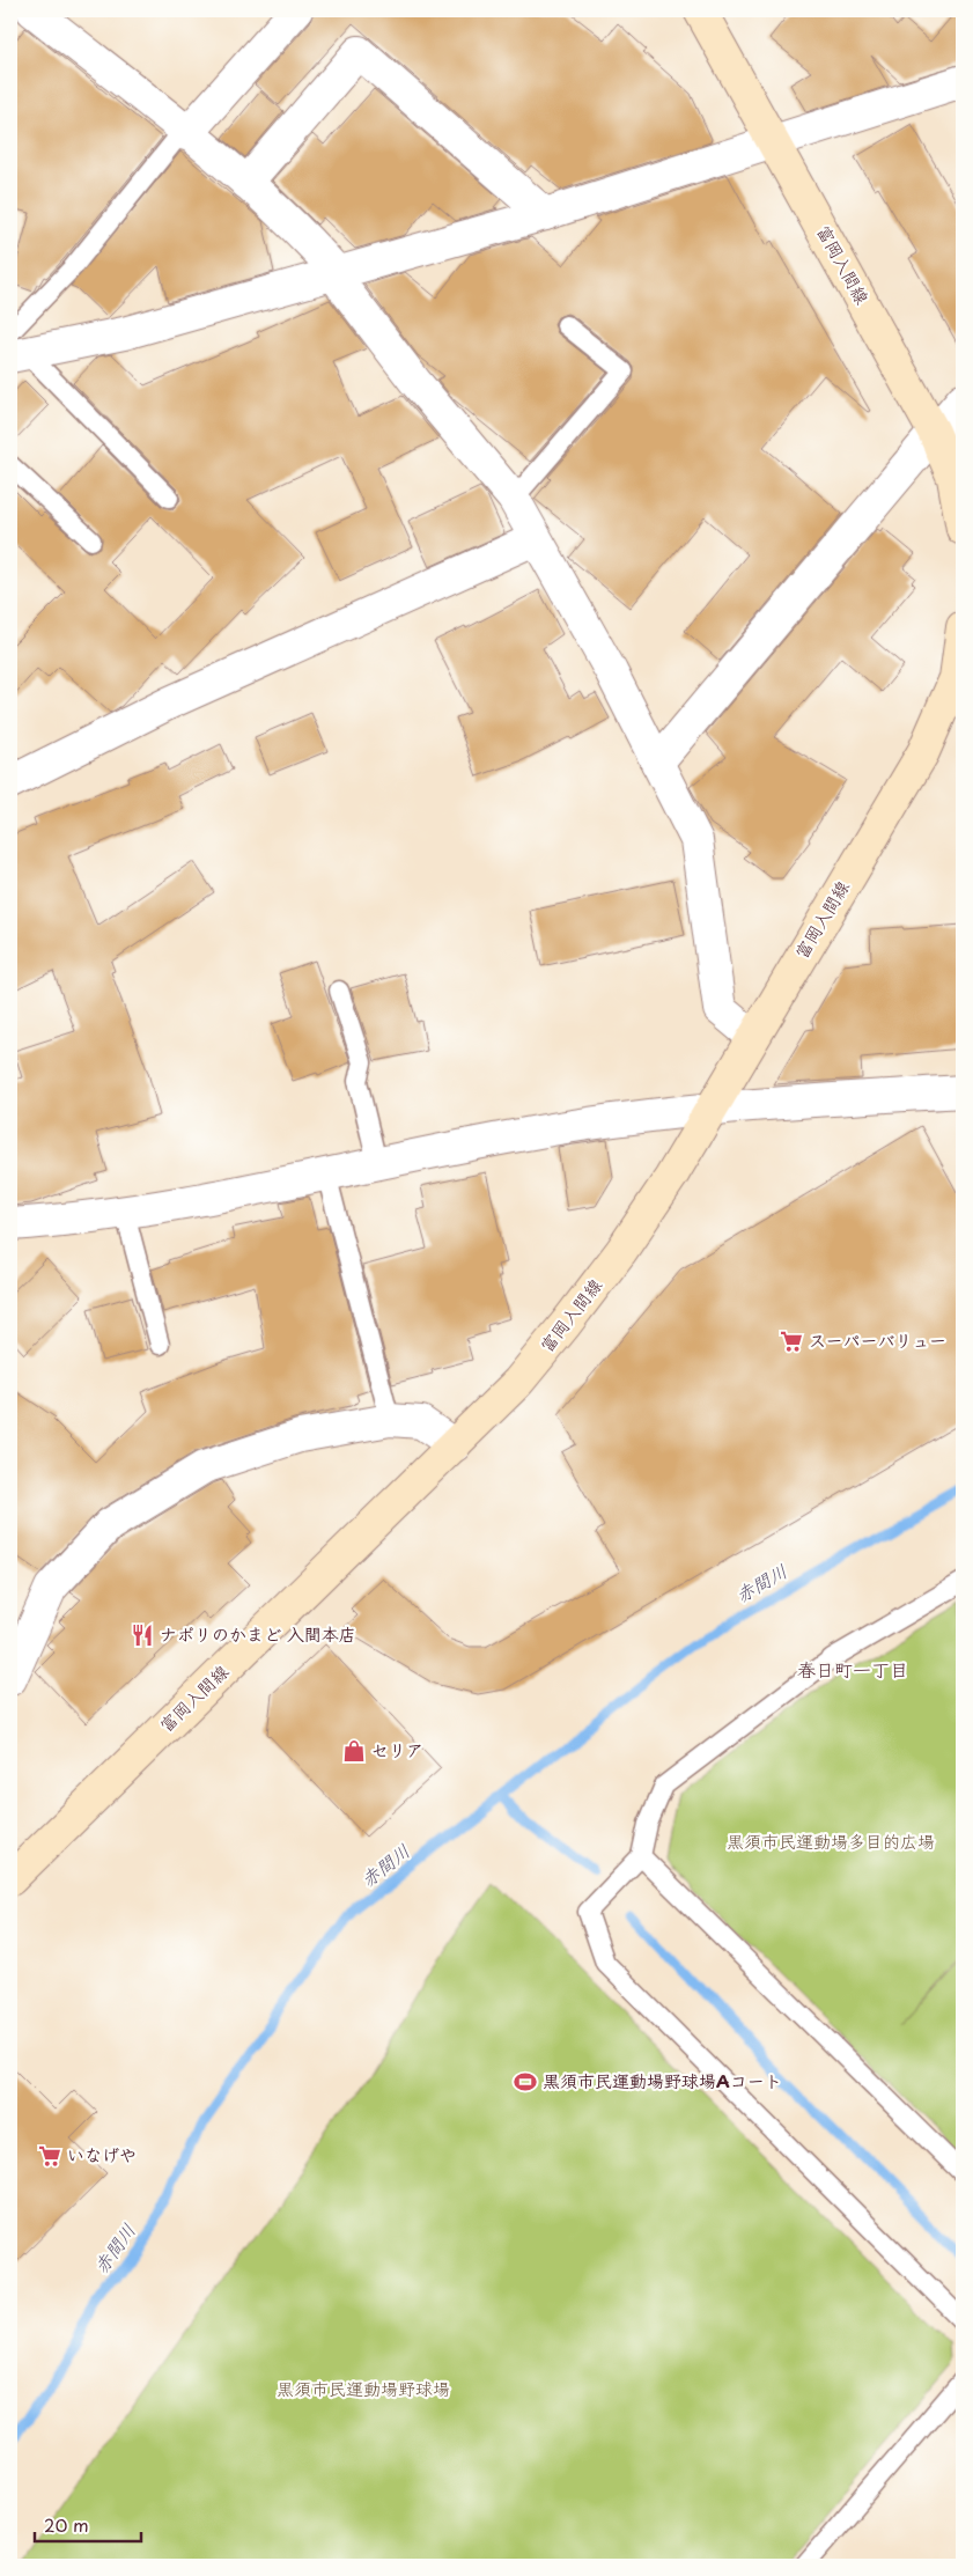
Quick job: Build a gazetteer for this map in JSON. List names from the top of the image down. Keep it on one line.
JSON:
{"streets":{"main road":["富岡入間線"]},"districts":["春日町一丁目"],"water":["赤間川"],"parks":["黒須市民運動場多目的広場","黒須市民運動場野球場"],"places":{"supermarket":["スーパーバリュー","いなげや"],"restaurant":["ナポリのかまど 入間本店"],"shop":["セリア"],"sports":["黒須市民運動場野球場Aコート"]},"scale_bar":"20 m"}
